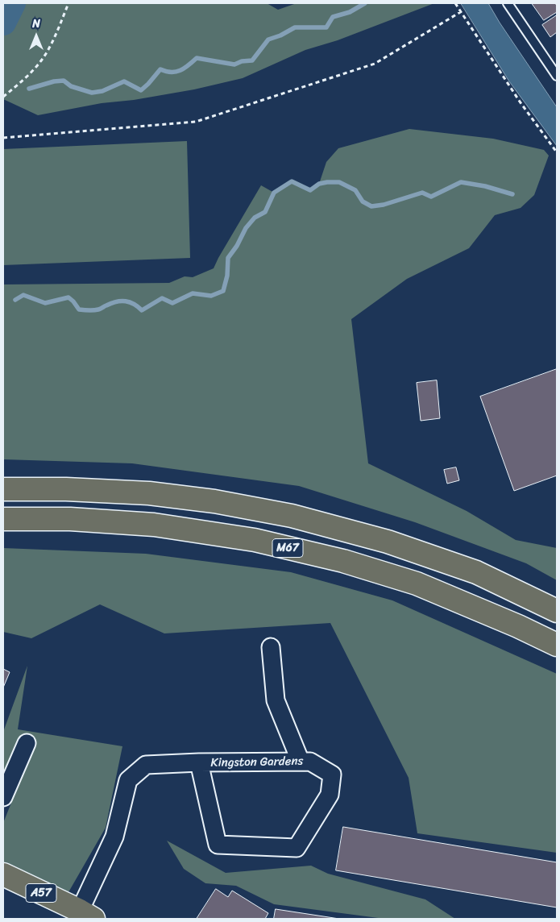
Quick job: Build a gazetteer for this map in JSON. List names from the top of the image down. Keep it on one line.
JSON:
{"streets":{"main road":["M67","A57"],"street":["Kingston Gardens"]},"crossings":[["Kingston Gardens","A57"]],"north":"top"}
